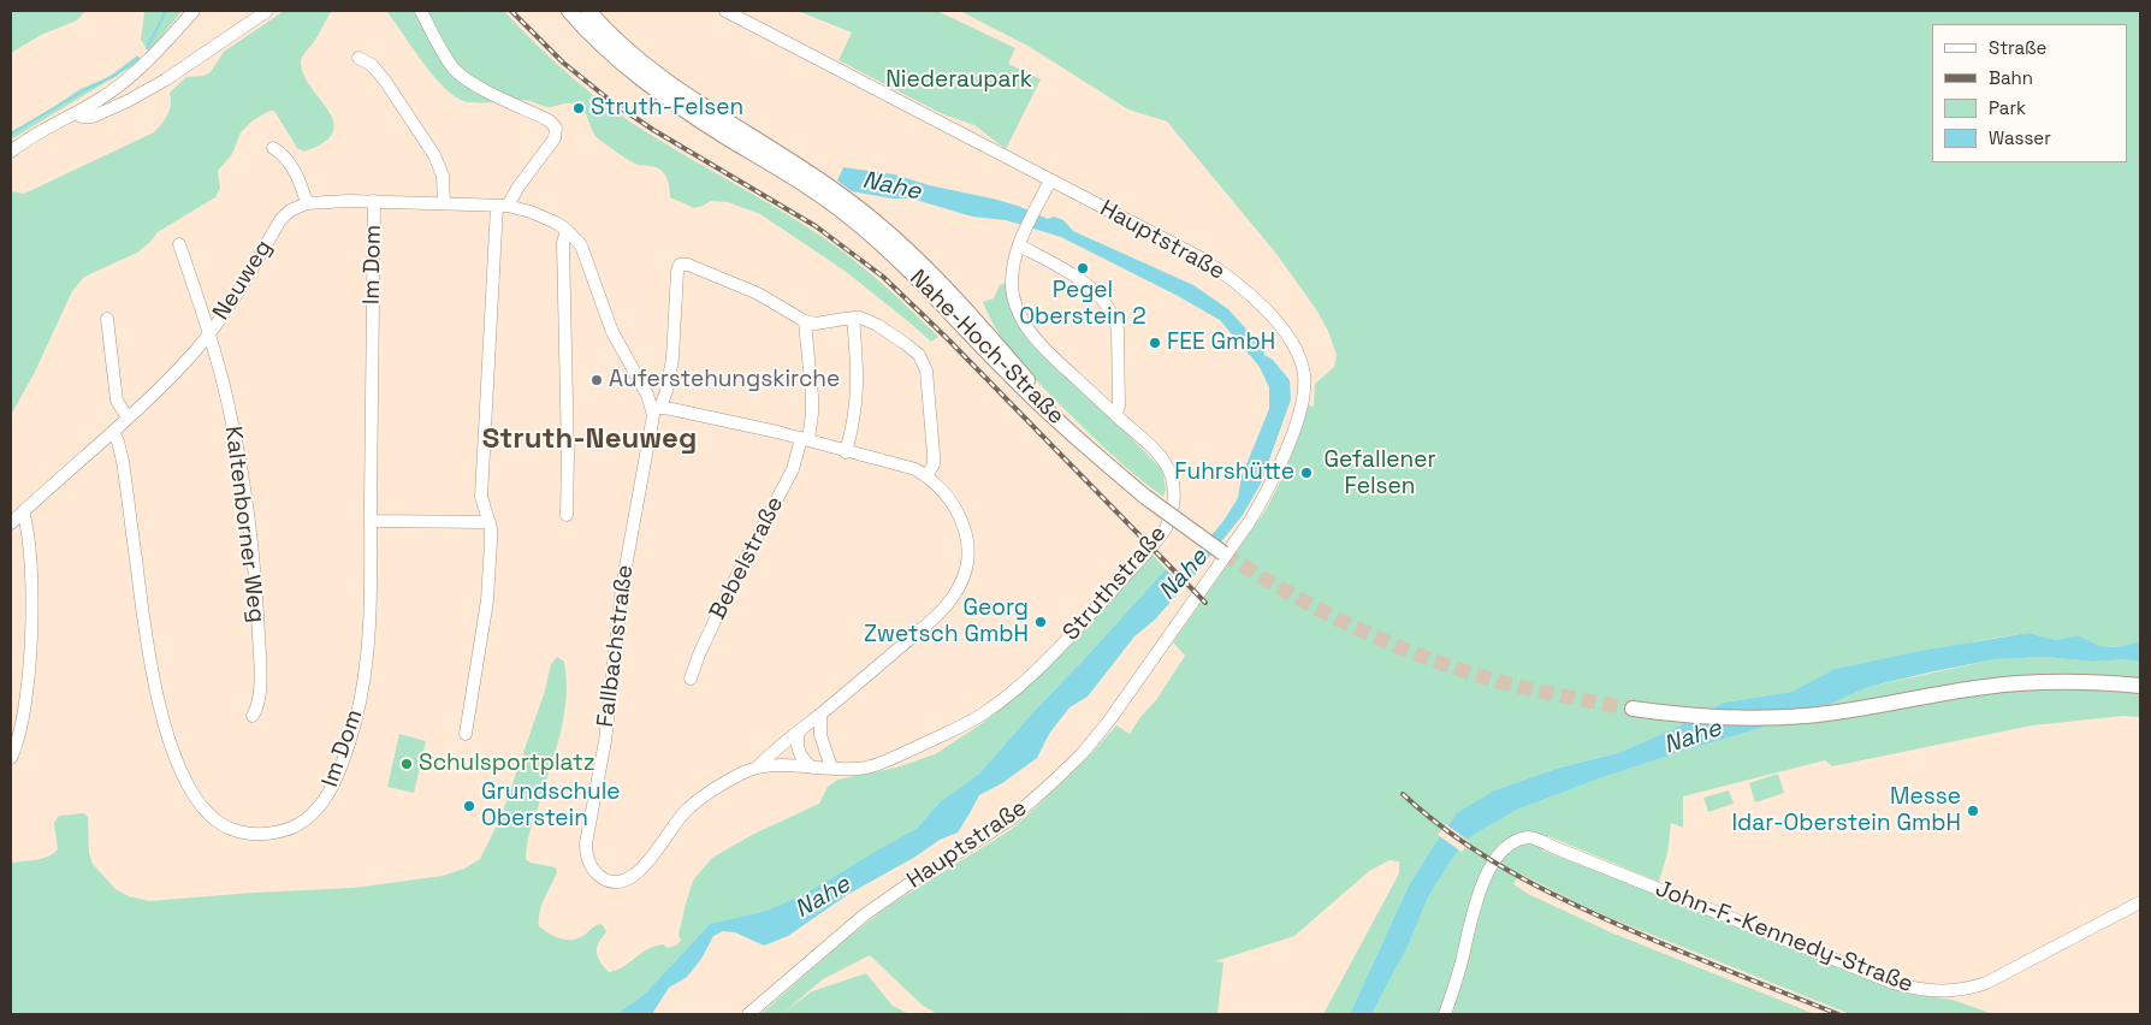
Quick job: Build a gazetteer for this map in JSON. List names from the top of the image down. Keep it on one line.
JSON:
{"streets":{"main road":["Nahe-Hoch-Straße"],"street":["Hauptstraße","Im Dom","Neuweg","Kaltenborner Weg","Bebelstraße","Struthstraße","Fallbachstraße","John-F.-Kennedy-Straße"]},"crossings":[["Hauptstraße","Struthstraße"],["Im Dom","Neuweg"],["Neuweg","Kaltenborner Weg"],["Struthstraße","Fallbachstraße"]],"districts":["Struth-Neuweg"],"water":["Nahe"],"parks":["Niederaupark","Gefallener Felsen"],"places":["Struth-Felsen","Pegel Oberstein 2","FEE GmbH","Auferstehungskirche","Fuhrshütte","Georg Zwetsch GmbH","Schulsportplatz","Grundschule Oberstein","Messe Idar-Oberstein GmbH"],"legend":["Straße","Bahn","Park","Wasser"]}
